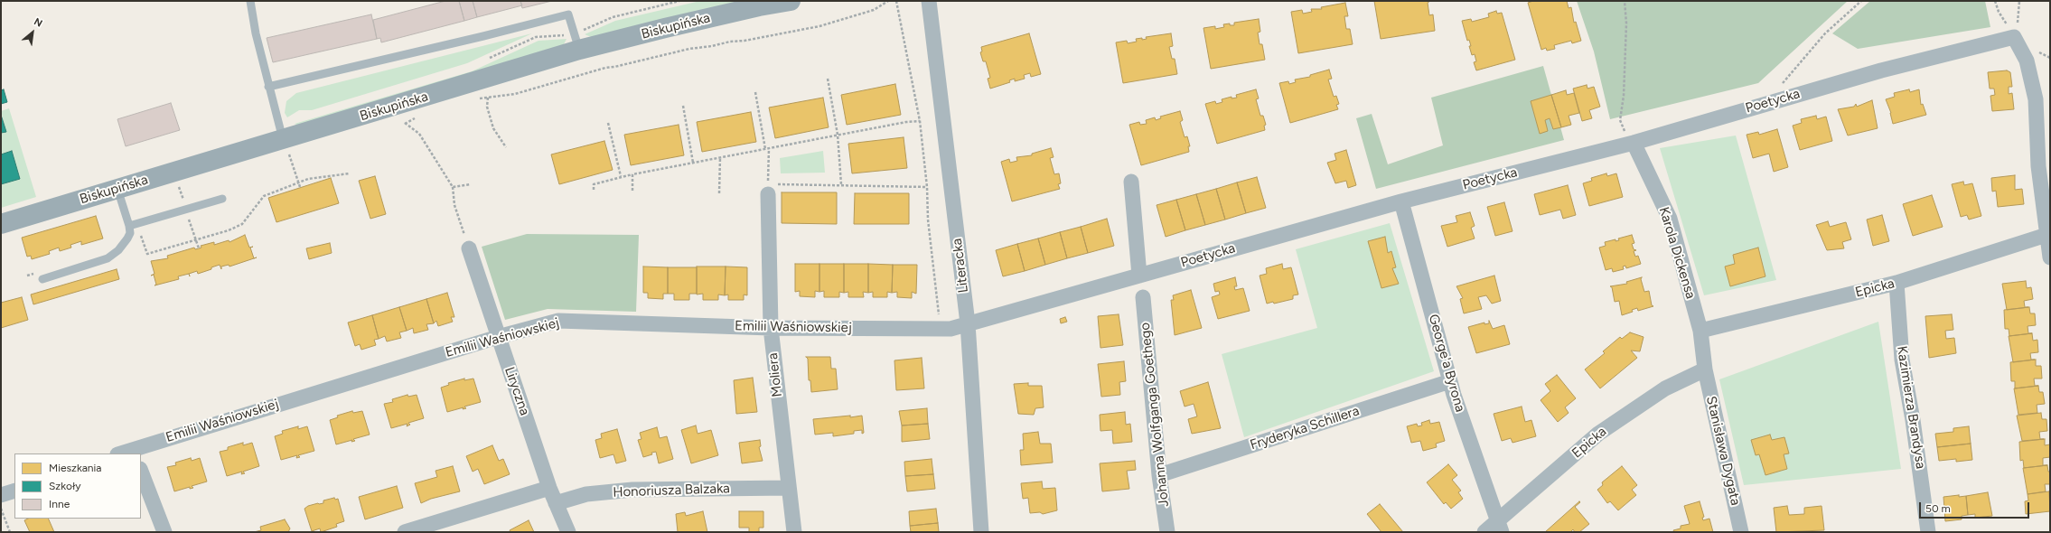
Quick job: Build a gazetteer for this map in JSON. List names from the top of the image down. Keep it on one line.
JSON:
{"streets":{"street":["Biskupińska","Poetycka","Karola Dickensa","Literacka","Epicka","Emilii Waśniowskiej","George'a Byrona","Moliera","Liryczna","Kazimierza Brandysa","Johanna Wolfganga Goethego","Fryderyka Schillera","Stanisława Dygata","Honoriusza Balzaka"]},"crossings":[["Poetycka","Karola Dickensa"],["Poetycka","Literacka"],["Poetycka","Emilii Waśniowskiej"],["Poetycka","George'a Byrona"],["Karola Dickensa","Epicka"],["Karola Dickensa","Stanisława Dygata"],["Literacka","Emilii Waśniowskiej"],["Epicka","George'a Byrona"],["Epicka","Kazimierza Brandysa"],["Epicka","Stanisława Dygata"],["Emilii Waśniowskiej","Moliera"],["Emilii Waśniowskiej","Liryczna"],["George'a Byrona","Fryderyka Schillera"],["Moliera","Honoriusza Balzaka"],["Liryczna","Honoriusza Balzaka"],["Johanna Wolfganga Goethego","Fryderyka Schillera"]],"legend":["Mieszkania","Szkoły","Inne"],"scale_bar":"50 m","north":"top right"}
